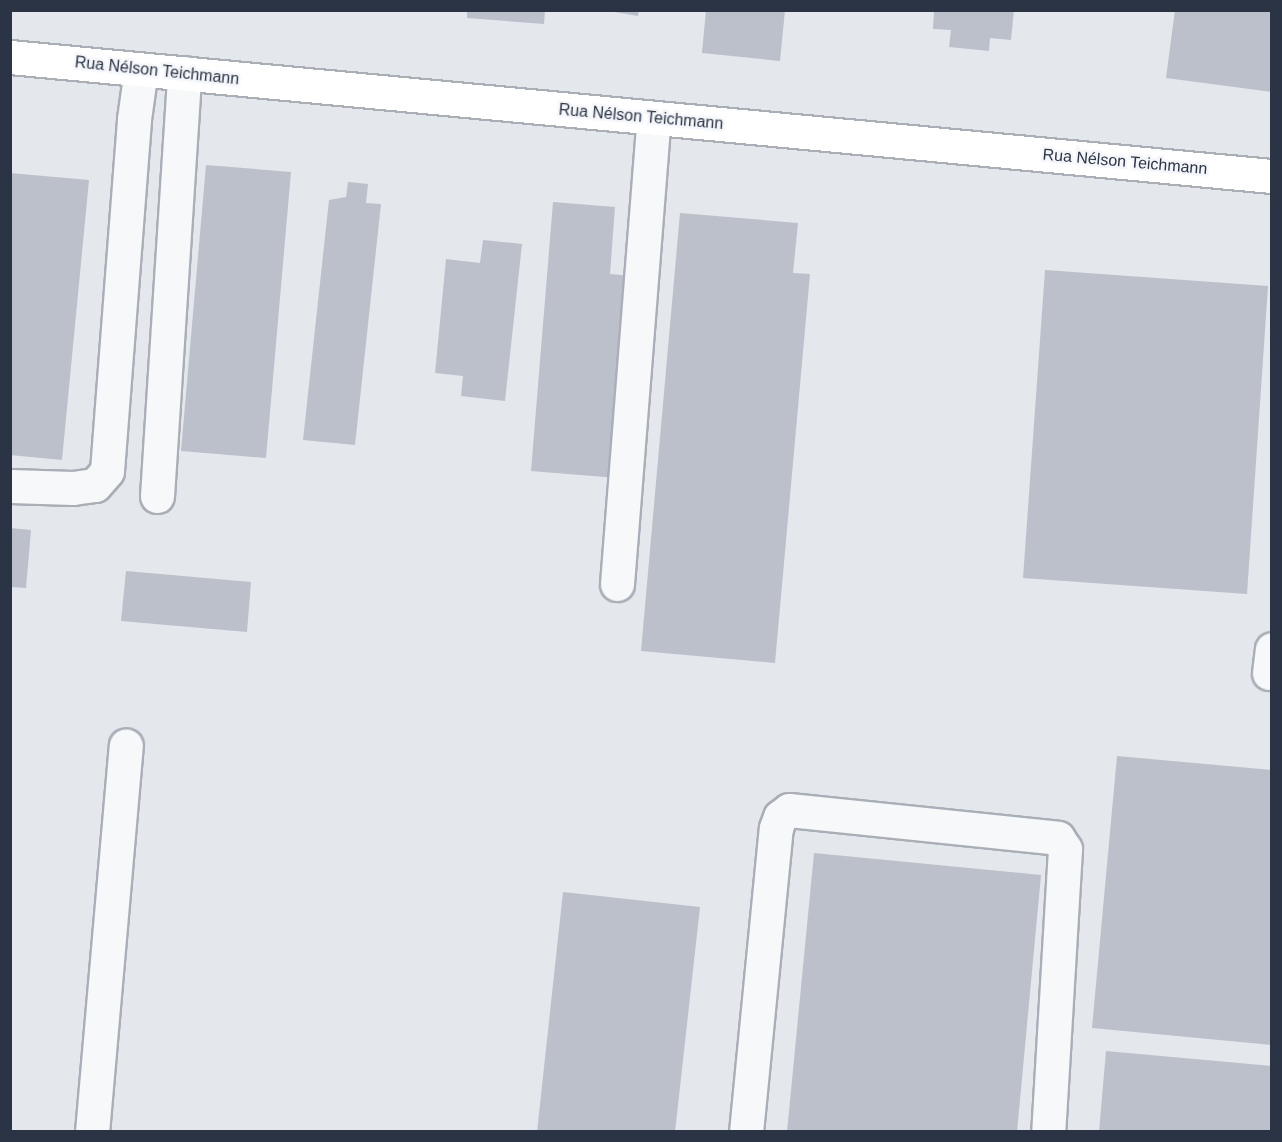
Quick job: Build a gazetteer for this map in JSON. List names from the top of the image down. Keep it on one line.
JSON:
{"streets":{"main road":["Rua Nélson Teichmann"]}}
